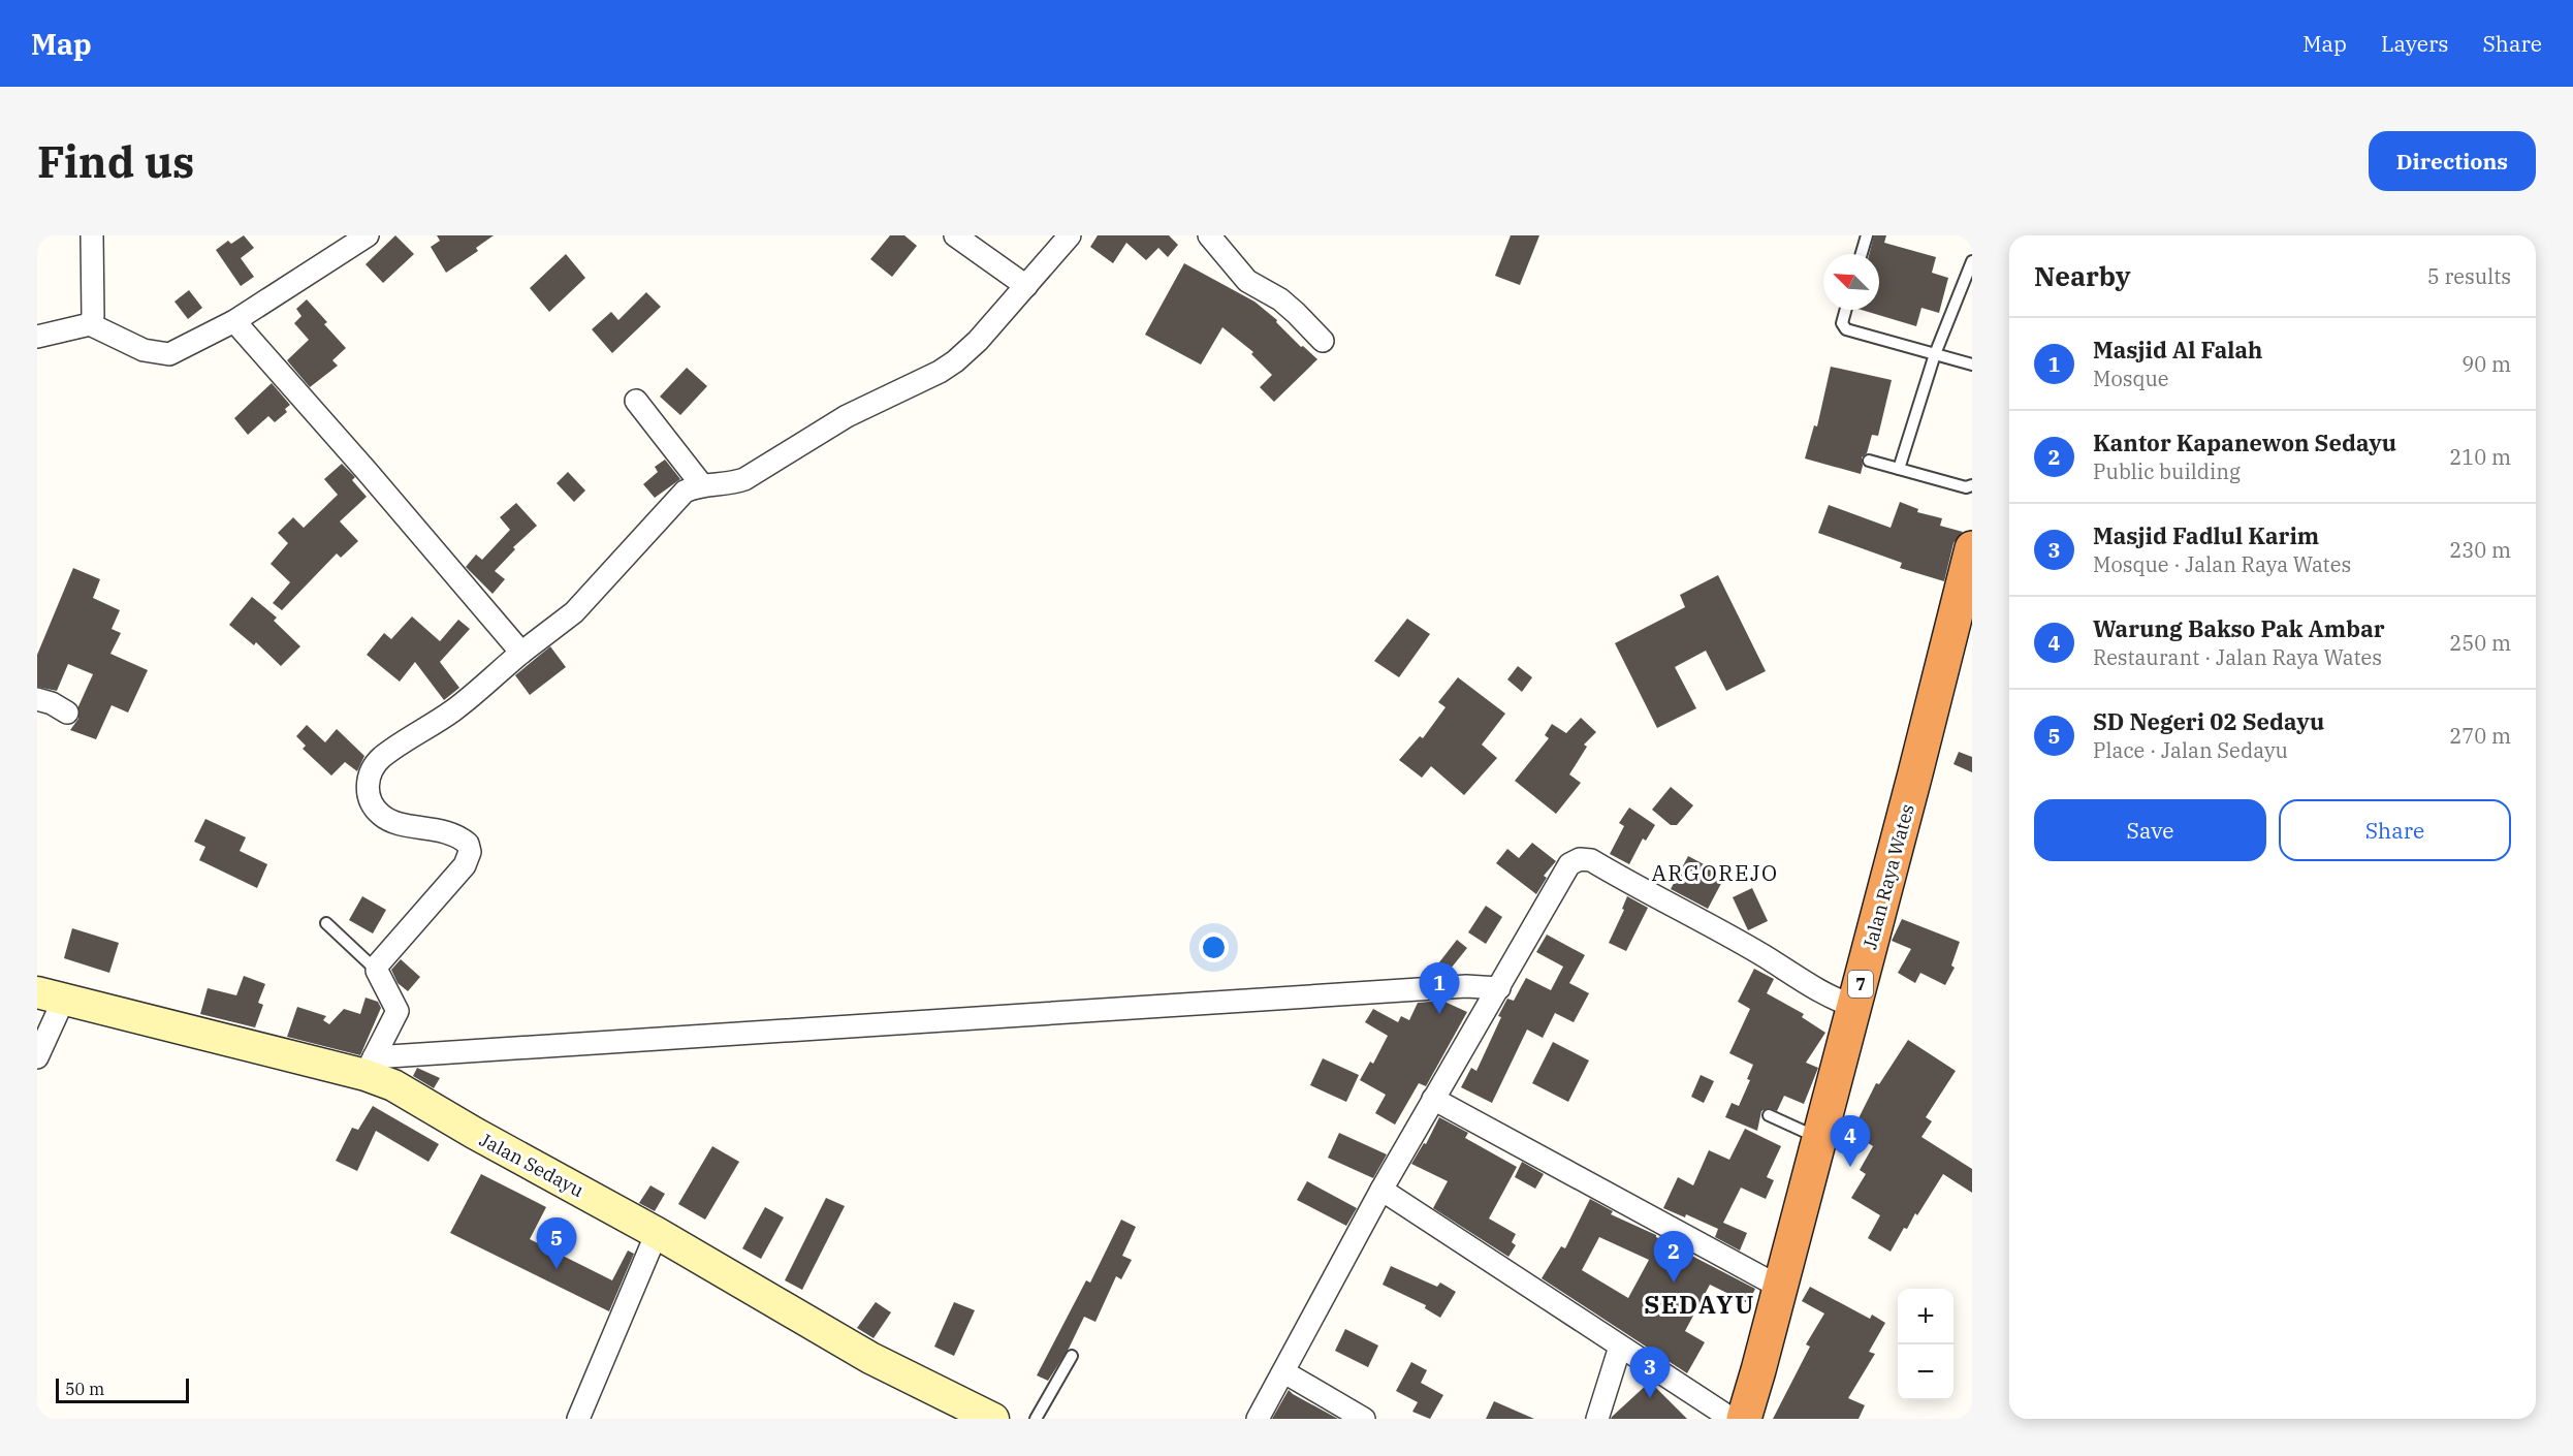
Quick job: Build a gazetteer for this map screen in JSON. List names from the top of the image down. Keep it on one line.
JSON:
{"streets":{"highway":["Jalan Raya Wates","7"],"street":["Jalan Sedayu"]},"districts":["ARGOREJO","SEDAYU"],"scale_bar":"50 m","north":"top left","page":{"header":"Map","nav":["Map","Layers","Share"],"buttons":["Directions",["Save","Share"]],"title":"Find us","heading":["Nearby","5 results"],"list":[{"mark":"1","name":"Masjid Al Falah","note":"Mosque","value":"90 m"},{"mark":"2","name":"Kantor Kapanewon Sedayu","note":"Public building","value":"210 m"},{"mark":"3","name":"Masjid Fadlul Karim","note":"Mosque · Jalan Raya Wates","value":"230 m"},{"mark":"4","name":"Warung Bakso Pak Ambar","note":"Restaurant · Jalan Raya Wates","value":"250 m"},{"mark":"5","name":"SD Negeri 02 Sedayu","note":"Place · Jalan Sedayu","value":"270 m"}],"pins":["1","4","5","2","3"],"map_buttons":["+","−"],"scale":"50 m"}}
